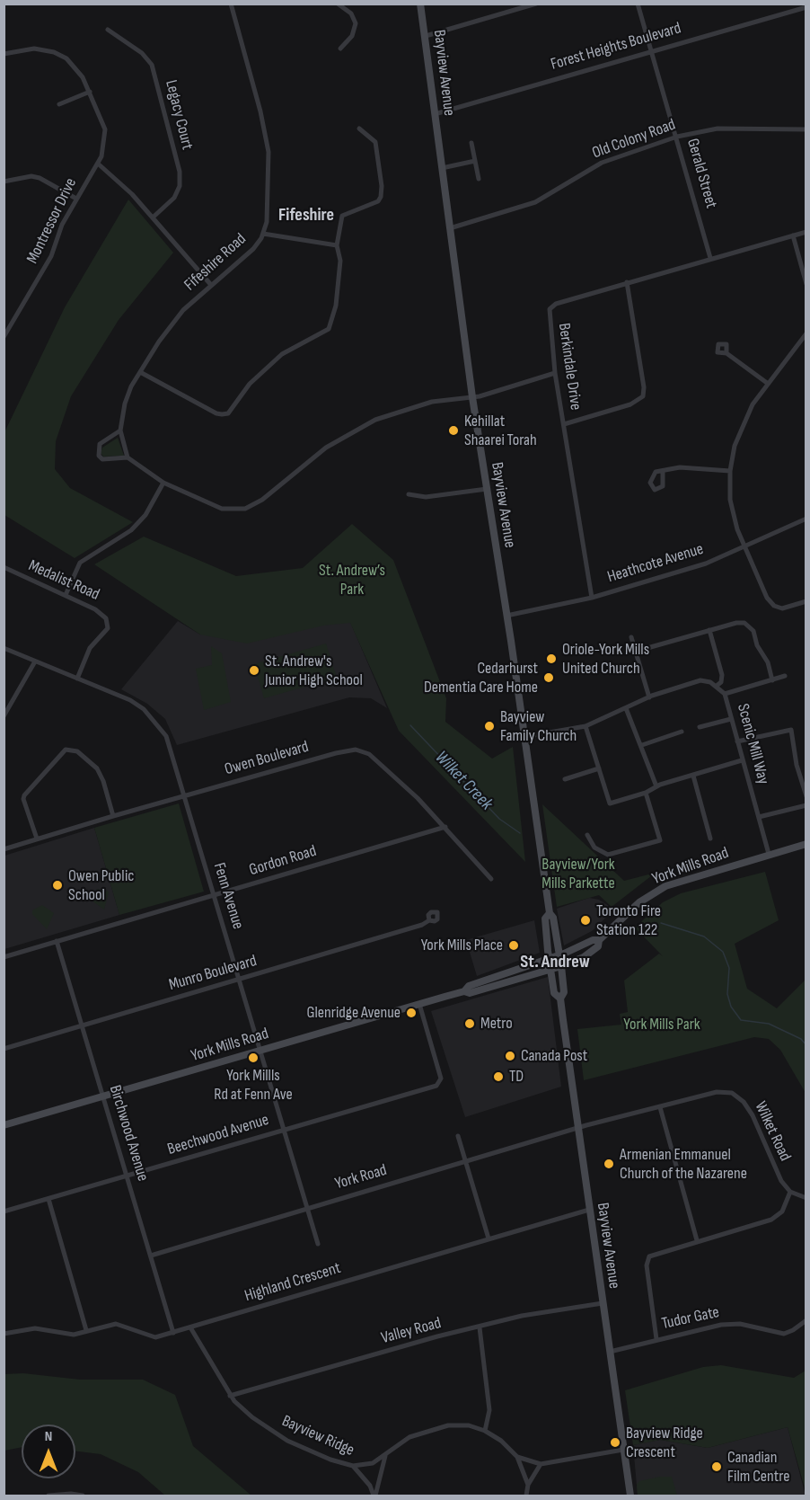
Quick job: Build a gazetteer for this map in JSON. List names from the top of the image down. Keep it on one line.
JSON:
{"streets":{"main road":["Bayview Avenue","York Mills Road"],"street":["Forest Heights Boulevard","Legacy Court","Old Colony Road","Gerald Street","Montressor Drive","Fifeshire Road","Berkindale Drive","Heathcote Avenue","Medalist Road","Scenic Mill Way","Owen Boulevard","Gordon Road","Fenn Avenue","Munro Boulevard","Wilket Road","Birchwood Avenue","Beechwood Avenue","York Road","Highland Crescent","Tudor Gate","Valley Road","Bayview Ridge"]},"crossings":[["Forest Heights Boulevard","Bayview Avenue"],["Forest Heights Boulevard","Gerald Street"],["Bayview Avenue","Old Colony Road"],["Bayview Avenue","Heathcote Avenue"],["Bayview Avenue","York Mills Road"],["Bayview Avenue","Wilket Road"],["Bayview Avenue","York Road"],["Bayview Avenue","Highland Crescent"],["Bayview Avenue","Tudor Gate"],["Bayview Avenue","Valley Road"],["Old Colony Road","Gerald Street"],["Gerald Street","Berkindale Drive"],["Berkindale Drive","Heathcote Avenue"],["Medalist Road","Fenn Avenue"],["Scenic Mill Way","York Mills Road"],["Owen Boulevard","Gordon Road"],["Owen Boulevard","Fenn Avenue"],["Gordon Road","Fenn Avenue"],["Gordon Road","Birchwood Avenue"],["York Mills Road","Fenn Avenue"],["York Mills Road","Birchwood Avenue"],["York Mills Road","Beechwood Avenue"],["Fenn Avenue","Munro Boulevard"],["Fenn Avenue","Beechwood Avenue"],["Fenn Avenue","York Road"],["Munro Boulevard","Birchwood Avenue"],["Wilket Road","York Road"],["Birchwood Avenue","Beechwood Avenue"],["Birchwood Avenue","York Road"],["Birchwood Avenue","Highland Crescent"],["Highland Crescent","Bayview Ridge"],["Valley Road","Bayview Ridge"]],"districts":["Fifeshire","St. Andrew"],"water":["Wilket Creek"],"parks":["St. Andrew’s Park","Bayview/York Mills Parkette","York Mills Park"],"places":["Kehillat Shaarei Torah","Oriole-York Mills United Church","St. Andrew's Junior High School","Cedarhurst Dementia Care Home","Bayview Family Church","Owen Public School","Toronto Fire Station 122","York Mills Place","Glenridge Avenue","Metro","Canada Post","York Millls Rd at Fenn Ave","TD","Armenian Emmanuel Church of the Nazarene","Bayview Ridge Crescent","Canadian Film Centre"],"north":"top"}
